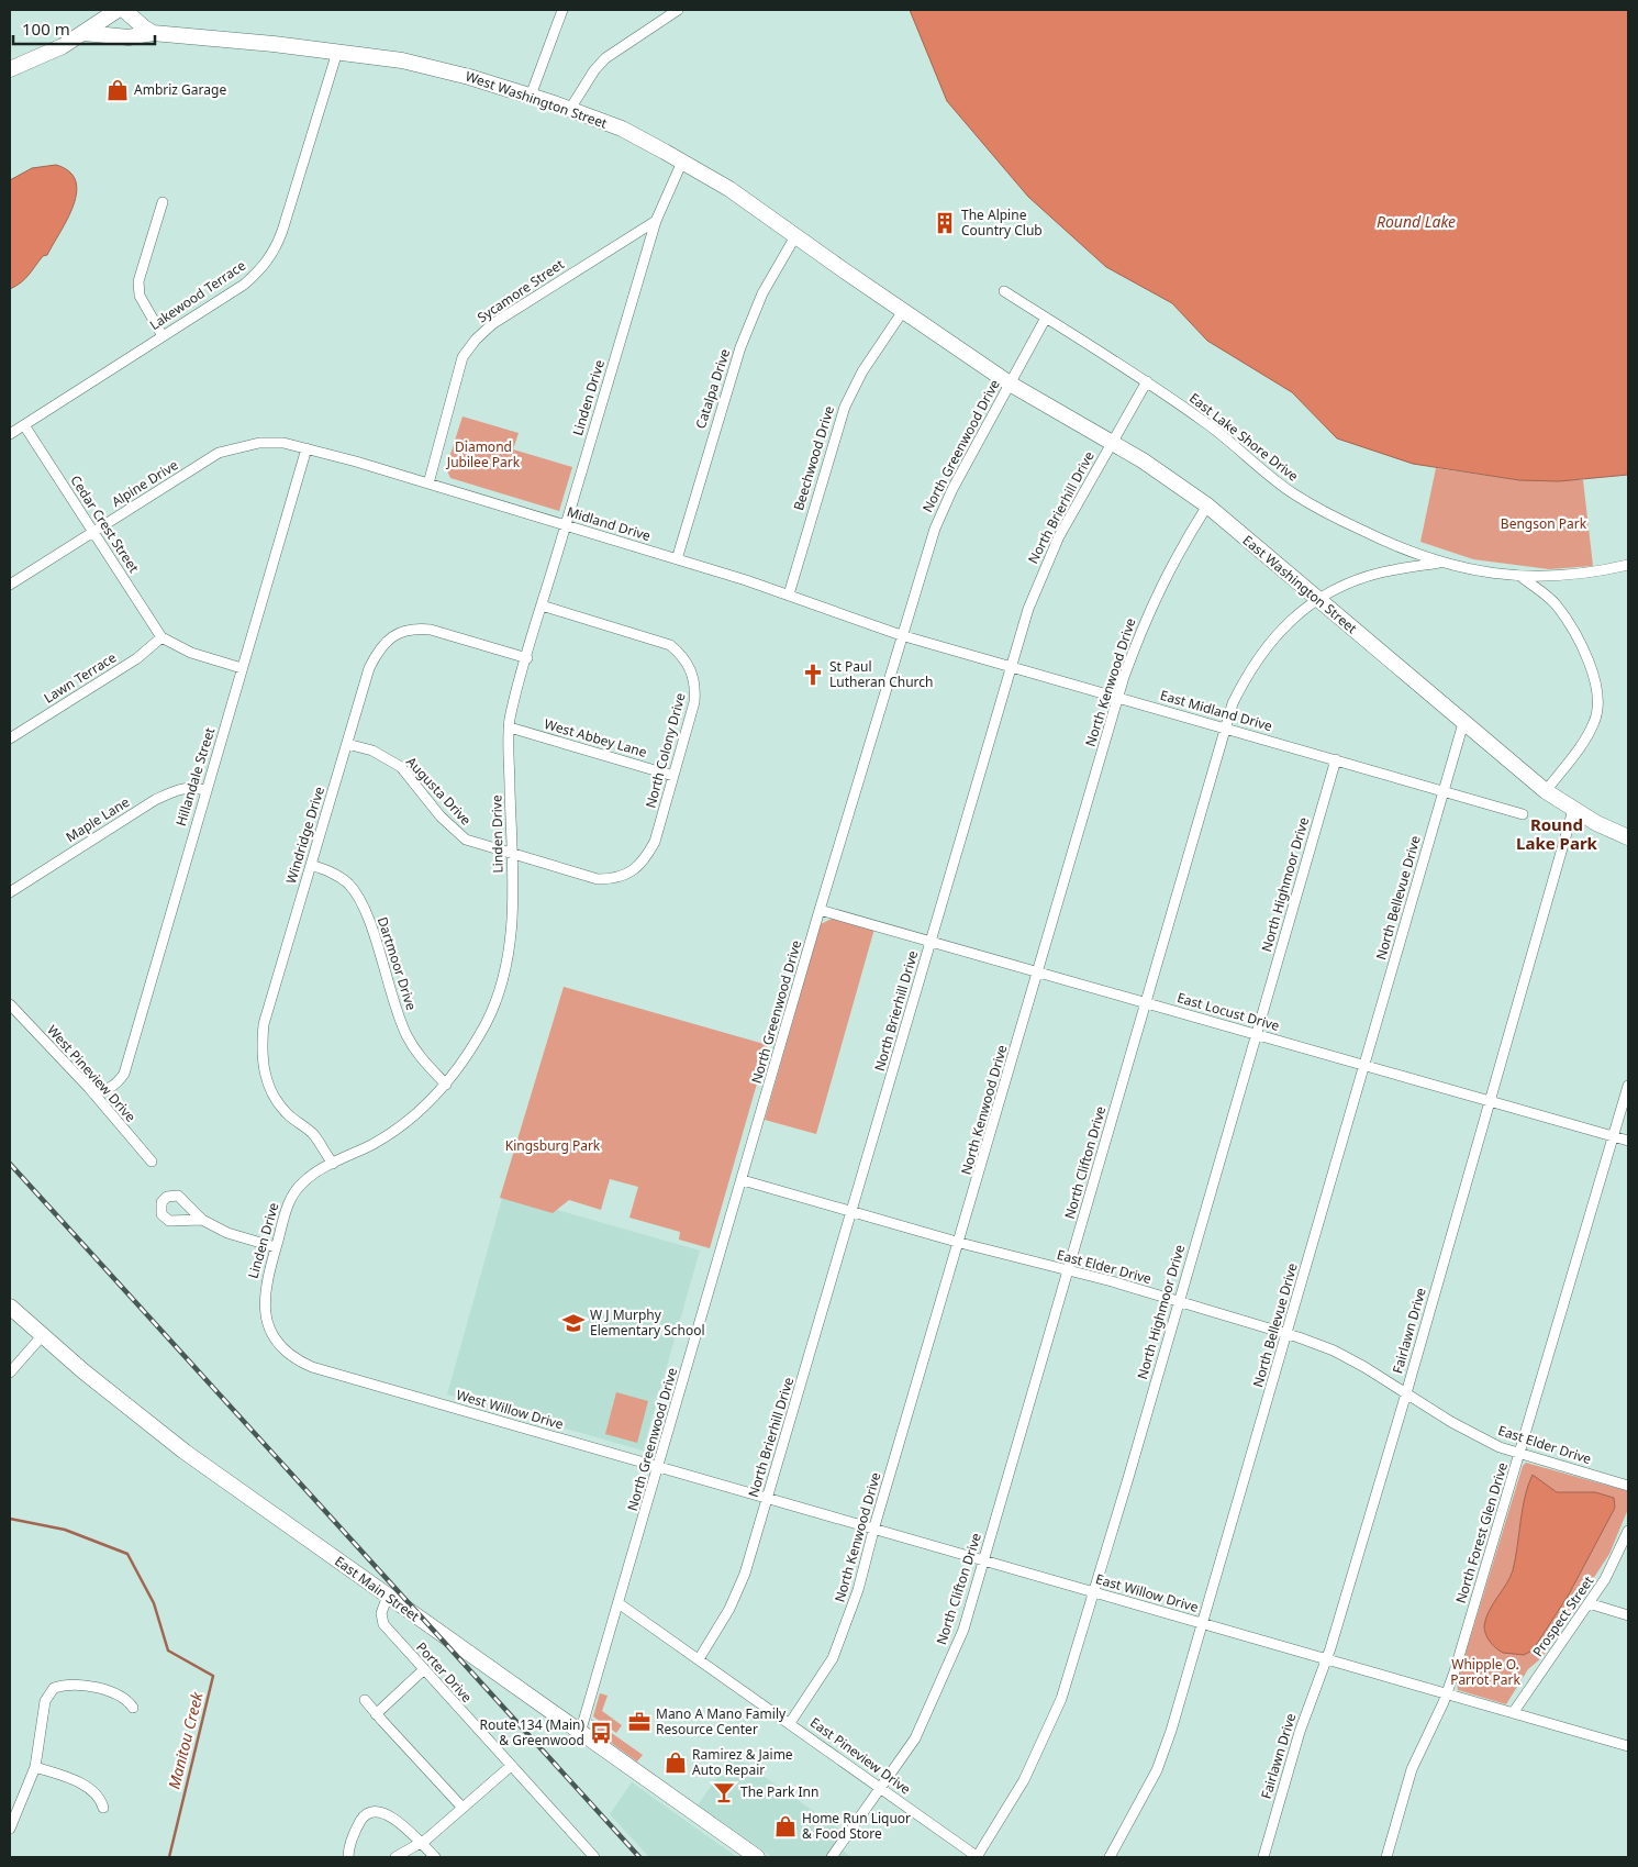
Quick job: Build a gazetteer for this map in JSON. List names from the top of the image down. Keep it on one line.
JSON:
{"streets":{"main road":["West Washington Street","East Washington Street","East Main Street"],"street":["Sycamore Street","Lakewood Terrace","Catalpa Drive","Linden Drive","East Lake Shore Drive","North Greenwood Drive","Beechwood Drive","Alpine Drive","North Brierhill Drive","Cedar Crest Street","Midland Drive","Lawn Terrace","North Kenwood Drive","East Midland Drive","West Abbey Lane","North Colony Drive","Hillandale Street","Augusta Drive","Maple Lane","Windridge Drive","North Highmoor Drive","North Bellevue Drive","Dartmoor Drive","East Locust Drive","West Pineview Drive","North Clifton Drive","East Elder Drive","Fairlawn Drive","West Willow Drive","North Forest Glen Drive","East Willow Drive","Prospect Street","Porter Drive","East Pineview Drive"]},"crossings":[["West Washington Street","Lakewood Terrace"],["West Washington Street","Catalpa Drive"],["West Washington Street","Linden Drive"],["West Washington Street","Beechwood Drive"],["West Washington Street","East Washington Street"],["Sycamore Street","Linden Drive"],["Sycamore Street","Midland Drive"],["Lakewood Terrace","Cedar Crest Street"],["Catalpa Drive","Midland Drive"],["Linden Drive","Midland Drive"],["Linden Drive","West Abbey Lane"],["Linden Drive","North Colony Drive"],["Linden Drive","Augusta Drive"],["Linden Drive","Windridge Drive"],["Linden Drive","Dartmoor Drive"],["Linden Drive","West Willow Drive"],["East Lake Shore Drive","North Greenwood Drive"],["East Lake Shore Drive","North Brierhill Drive"],["East Lake Shore Drive","North Clifton Drive"],["North Greenwood Drive","Midland Drive"],["North Greenwood Drive","East Washington Street"],["North Greenwood Drive","East Midland Drive"],["North Greenwood Drive","East Locust Drive"],["North Greenwood Drive","East Elder Drive"],["North Greenwood Drive","West Willow Drive"],["North Greenwood Drive","East Main Street"],["North Greenwood Drive","East Willow Drive"],["North Greenwood Drive","East Pineview Drive"],["Beechwood Drive","Midland Drive"],["Alpine Drive","Cedar Crest Street"],["Alpine Drive","Midland Drive"],["Alpine Drive","Hillandale Street"],["North Brierhill Drive","East Washington Street"],["North Brierhill Drive","East Midland Drive"],["North Brierhill Drive","East Locust Drive"],["North Brierhill Drive","East Elder Drive"],["North Brierhill Drive","East Willow Drive"],["North Brierhill Drive","East Pineview Drive"],["Cedar Crest Street","Lawn Terrace"],["Midland Drive","East Midland Drive"],["Midland Drive","Hillandale Street"],["East Washington Street","North Kenwood Drive"],["East Washington Street","North Bellevue Drive"],["East Washington Street","North Clifton Drive"],["East Washington Street","Fairlawn Drive"],["North Kenwood Drive","East Midland Drive"],["North Kenwood Drive","East Locust Drive"],["North Kenwood Drive","East Elder Drive"],["North Kenwood Drive","East Willow Drive"],["North Kenwood Drive","East Pineview Drive"],["East Midland Drive","North Highmoor Drive"],["East Midland Drive","North Bellevue Drive"],["East Midland Drive","North Clifton Drive"],["West Abbey Lane","North Colony Drive"],["North Colony Drive","Augusta Drive"],["Hillandale Street","Maple Lane"],["Hillandale Street","West Pineview Drive"],["Augusta Drive","Windridge Drive"],["Windridge Drive","Dartmoor Drive"],["North Highmoor Drive","East Locust Drive"],["North Highmoor Drive","East Elder Drive"],["North Highmoor Drive","East Willow Drive"],["North Highmoor Drive","East Pineview Drive"],["North Bellevue Drive","East Locust Drive"],["North Bellevue Drive","East Elder Drive"],["North Bellevue Drive","East Willow Drive"],["East Locust Drive","North Clifton Drive"],["East Locust Drive","Fairlawn Drive"],["East Locust Drive","North Forest Glen Drive"],["North Clifton Drive","East Elder Drive"],["North Clifton Drive","East Willow Drive"],["North Clifton Drive","East Pineview Drive"],["East Elder Drive","Fairlawn Drive"],["East Elder Drive","North Forest Glen Drive"],["Fairlawn Drive","East Willow Drive"],["West Willow Drive","East Willow Drive"],["North Forest Glen Drive","East Willow Drive"],["East Main Street","Porter Drive"],["East Willow Drive","Prospect Street"]],"districts":["Round Lake Park"],"water":["Round Lake","Manitou Creek"],"parks":["Diamond Jubilee Park","Bengson Park","Kingsburg Park","Whipple O. Parrot Park"],"places":{"shop":["Ambriz Garage","Ramirez & Jaime Auto Repair","Home Run Liquor & Food Store"],"building":["The Alpine Country Club"],"church":["St Paul Lutheran Church"],"school or university":["W J Murphy Elementary School"],"office":["Mano A Mano Family Resource Center"],"bus stop":["Route 134 (Main) & Greenwood"],"bar":["The Park Inn"]},"scale_bar":"100 m"}
